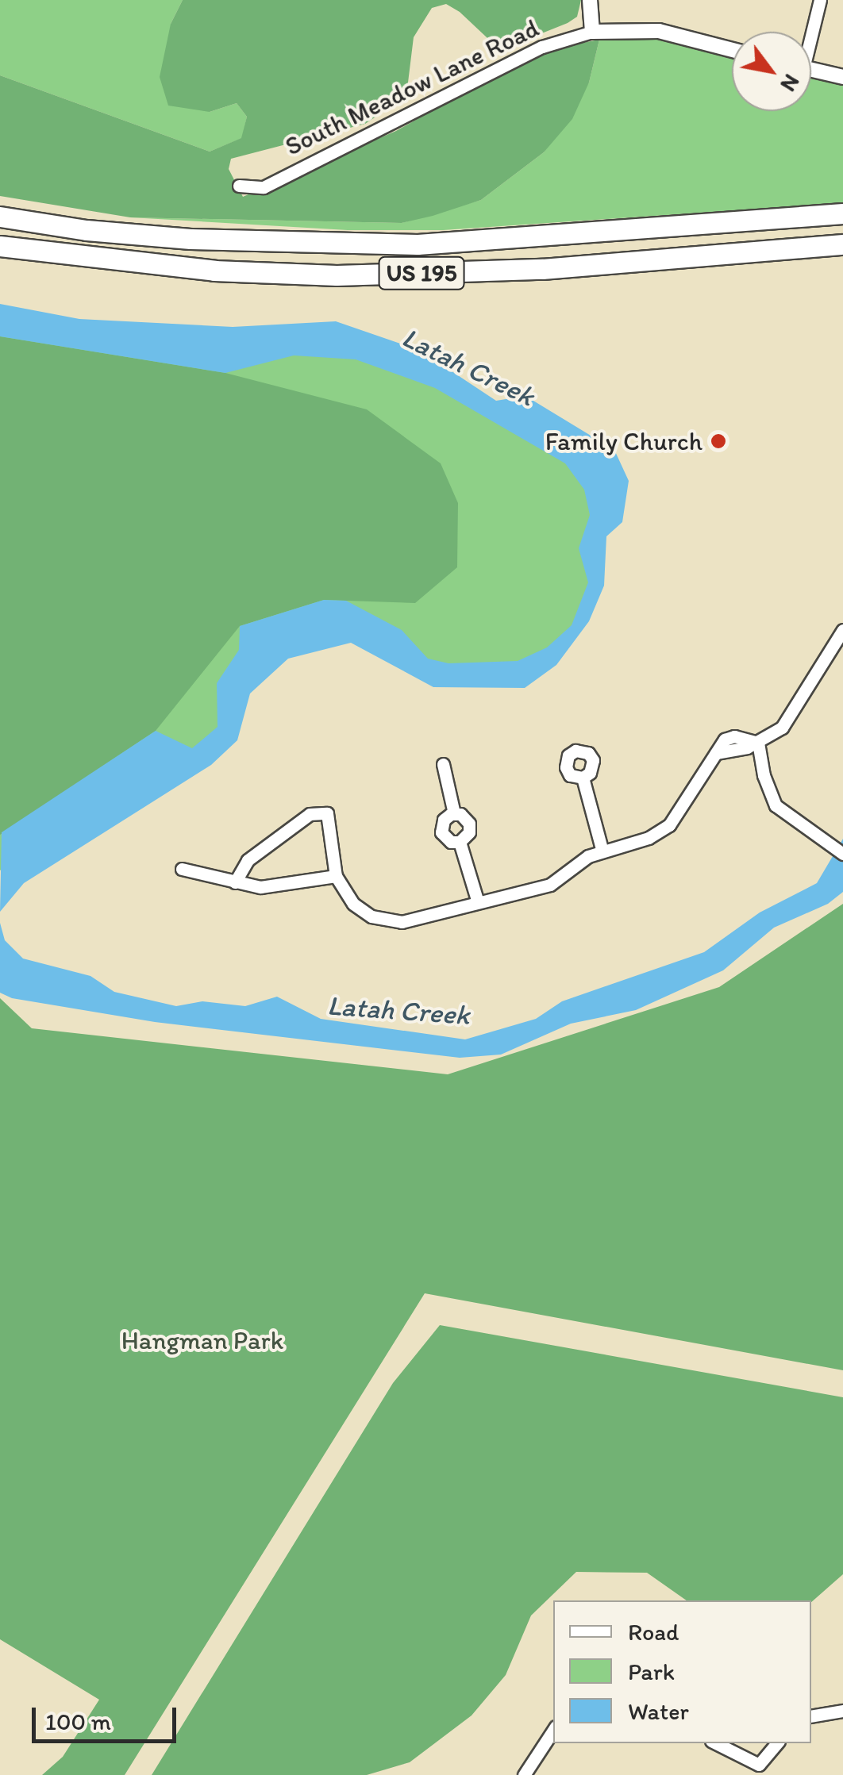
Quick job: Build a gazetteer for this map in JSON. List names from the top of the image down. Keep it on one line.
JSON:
{"streets":{"highway":["US 195"],"street":["South Meadow Lane Road"]},"water":["Latah Creek"],"parks":["Hangman Park"],"places":["Family Church"],"legend":["Road","Park","Water"],"scale_bar":"100 m","north":"bottom right"}
